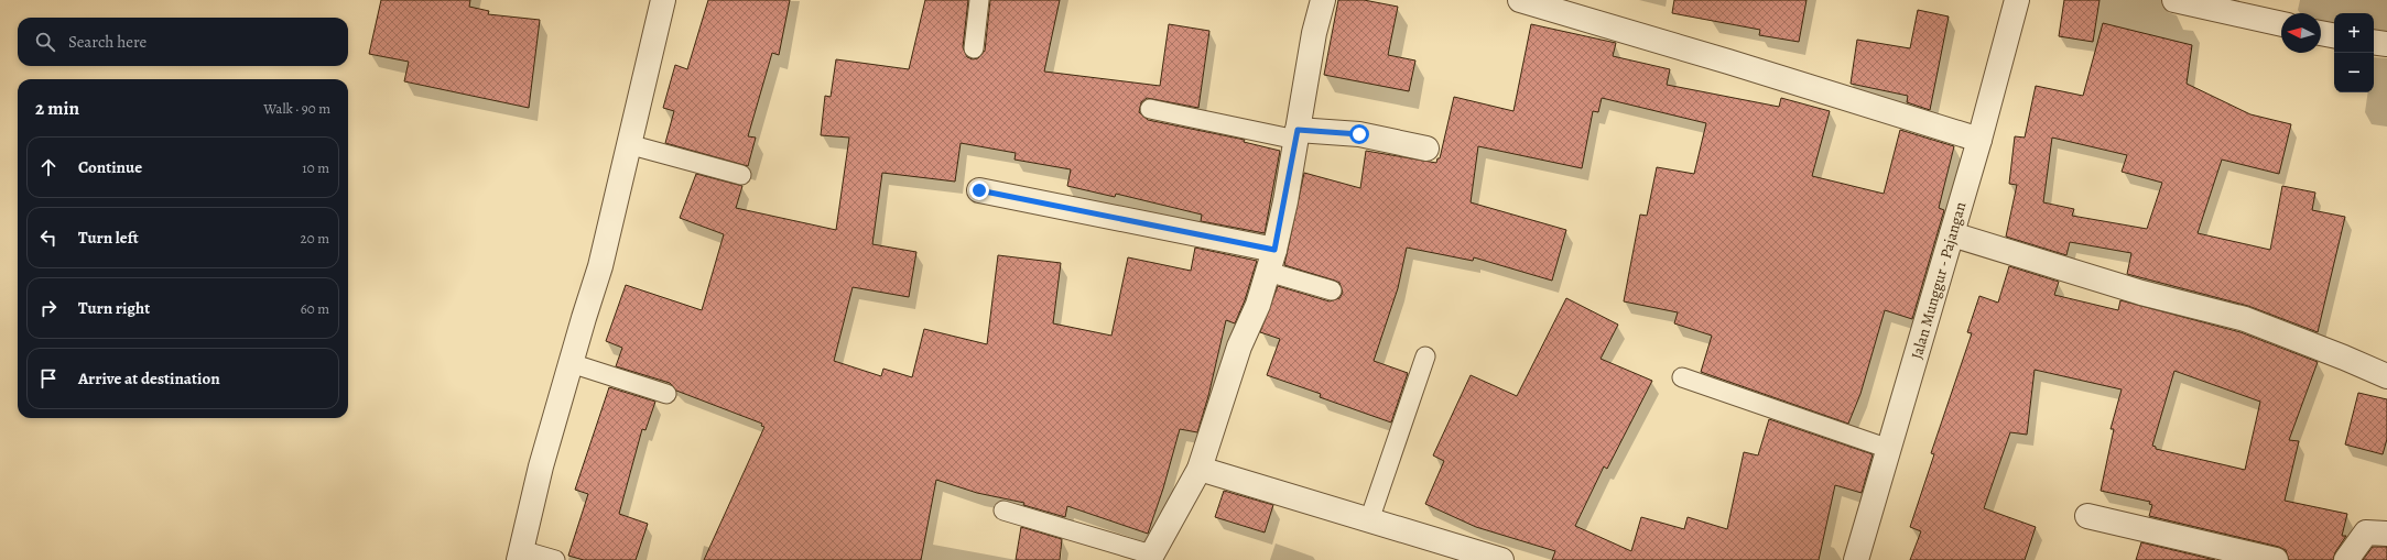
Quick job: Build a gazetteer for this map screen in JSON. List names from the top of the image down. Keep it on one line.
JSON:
{"streets":{"street":["Jalan Munggur - Pajangan"]},"north":"left","page":{"map_buttons":["+","−"],"search":"Search here","heading":["2 min","Walk · 90 m"],"list":[["Continue","10 m"],["Turn left","20 m"],["Turn right","60 m"],"Arrive at destination"]}}
